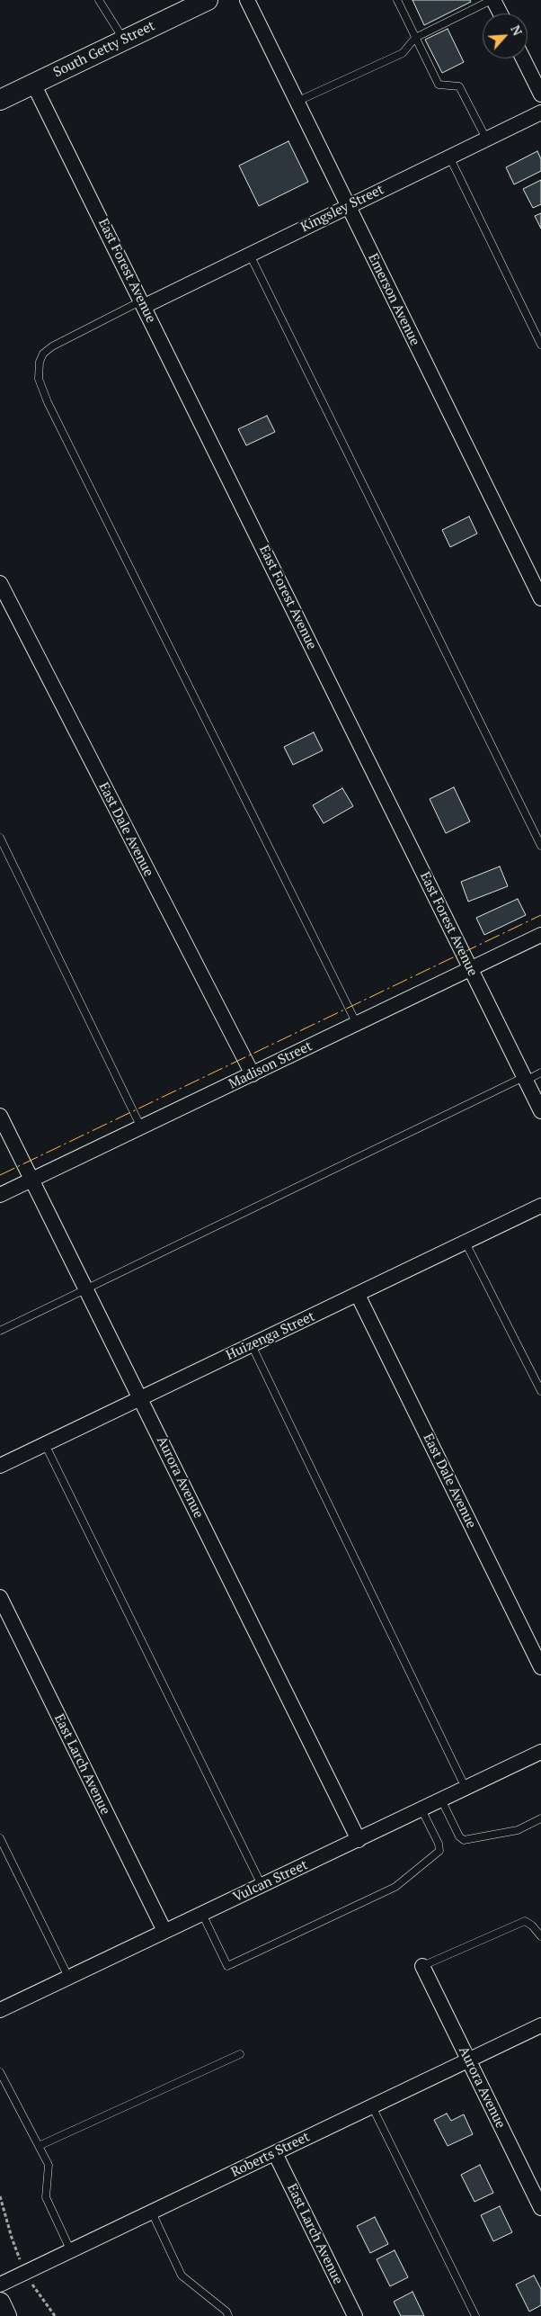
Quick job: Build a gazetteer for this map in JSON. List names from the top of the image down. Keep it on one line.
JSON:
{"streets":{"main road":["South Getty Street"],"street":["Kingsley Street","East Forest Avenue","Emerson Avenue","East Dale Avenue","Madison Street","Huizenga Street","Aurora Avenue","East Larch Avenue","Vulcan Street","Roberts Street"]},"crossings":[["South Getty Street","East Forest Avenue"],["Kingsley Street","East Forest Avenue"],["Kingsley Street","Emerson Avenue"],["East Forest Avenue","Madison Street"],["East Dale Avenue","Madison Street"],["East Dale Avenue","Huizenga Street"],["Madison Street","Aurora Avenue"],["Huizenga Street","Aurora Avenue"],["Aurora Avenue","Vulcan Street"],["Aurora Avenue","Roberts Street"],["East Larch Avenue","Vulcan Street"],["East Larch Avenue","Roberts Street"]],"north":"top right"}
